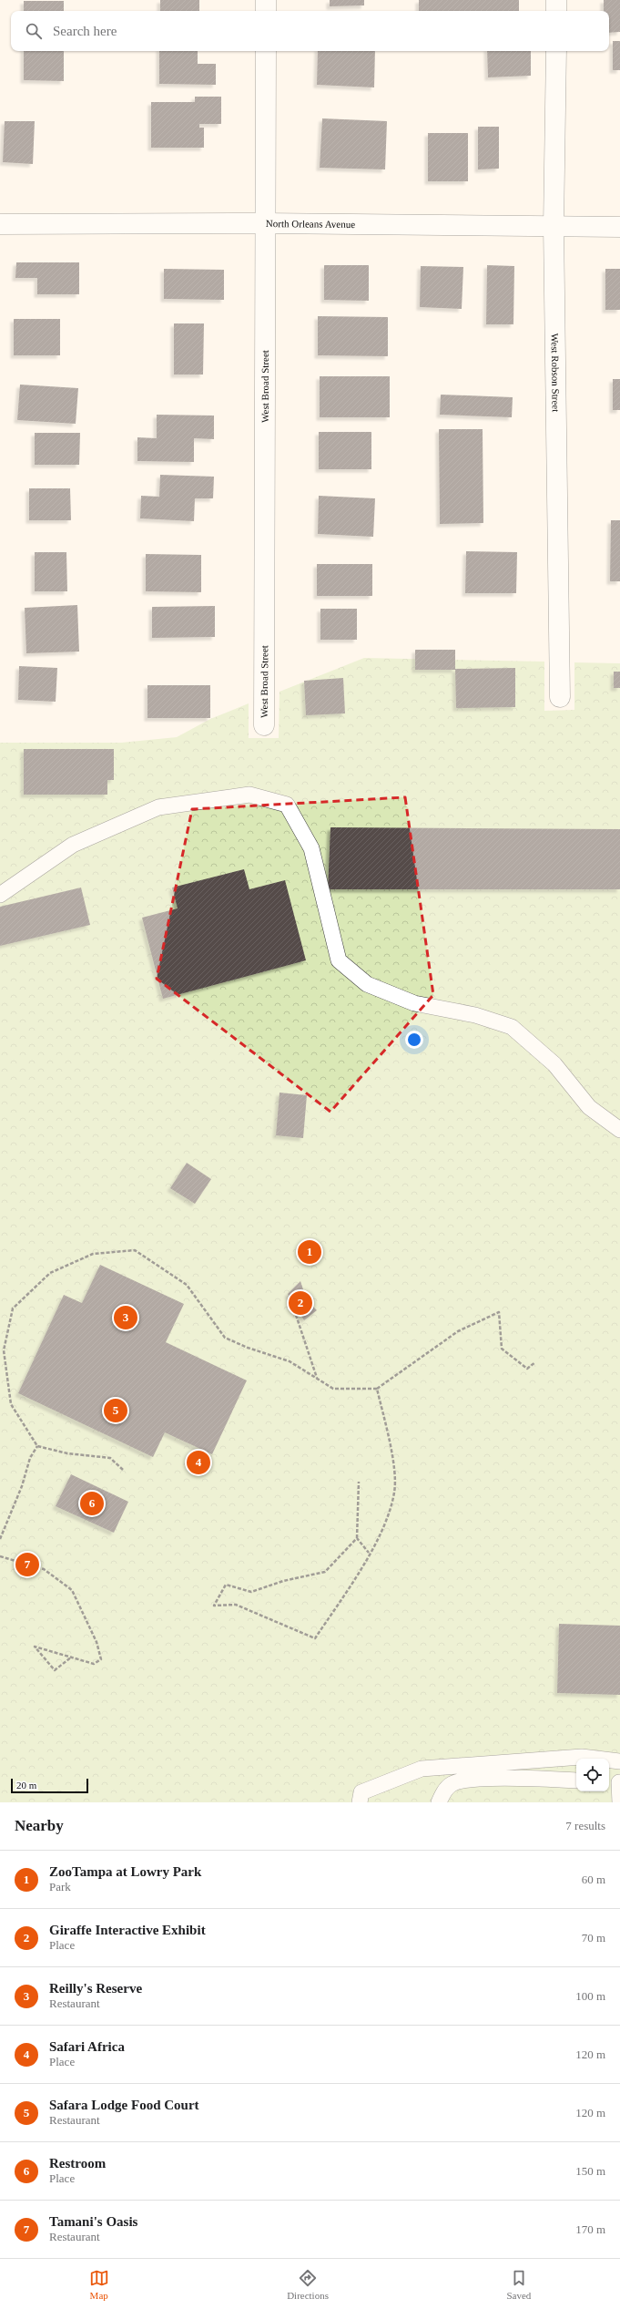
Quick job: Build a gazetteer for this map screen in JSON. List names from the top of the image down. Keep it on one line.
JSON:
{"streets":{"street":["North Orleans Avenue","West Robson Street","West Broad Street"]},"crossings":[["North Orleans Avenue","West Robson Street"],["North Orleans Avenue","West Broad Street"]],"scale_bar":"20 m","page":{"search":"Search here","pins":["1","2","3","5","4","6","7"],"scale":"20 m","heading":["Nearby","7 results"],"list":[{"mark":"1","name":"ZooTampa at Lowry Park","note":"Park","value":"60 m"},{"mark":"2","name":"Giraffe Interactive Exhibit","note":"Place","value":"70 m"},{"mark":"3","name":"Reilly's Reserve","note":"Restaurant","value":"100 m"},{"mark":"4","name":"Safari Africa","note":"Place","value":"120 m"},{"mark":"5","name":"Safara Lodge Food Court","note":"Restaurant","value":"120 m"},{"mark":"6","name":"Restroom","note":"Place","value":"150 m"},{"mark":"7","name":"Tamani's Oasis","note":"Restaurant","value":"170 m"}],"nav":["Map","Directions","Saved"]}}
